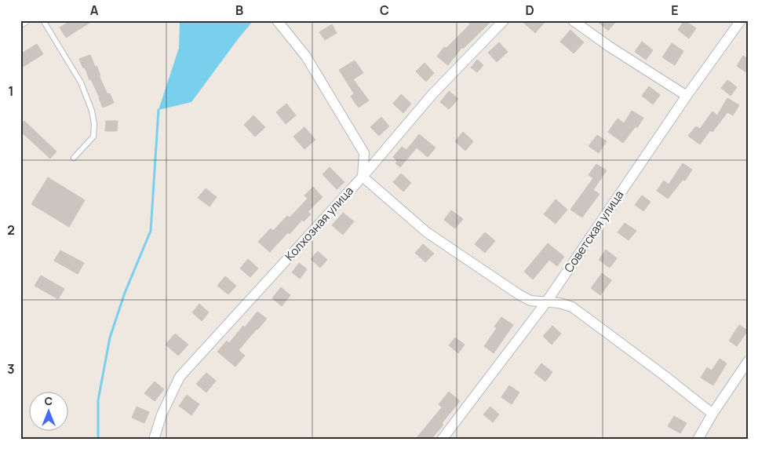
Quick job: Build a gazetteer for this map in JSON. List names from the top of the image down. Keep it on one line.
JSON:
{"streets":{"street":["Колхозная улица","Советская улица"]},"north":"top","grid":{"columns":["A","B","C","D","E"],"rows":["1","2","3"]}}
